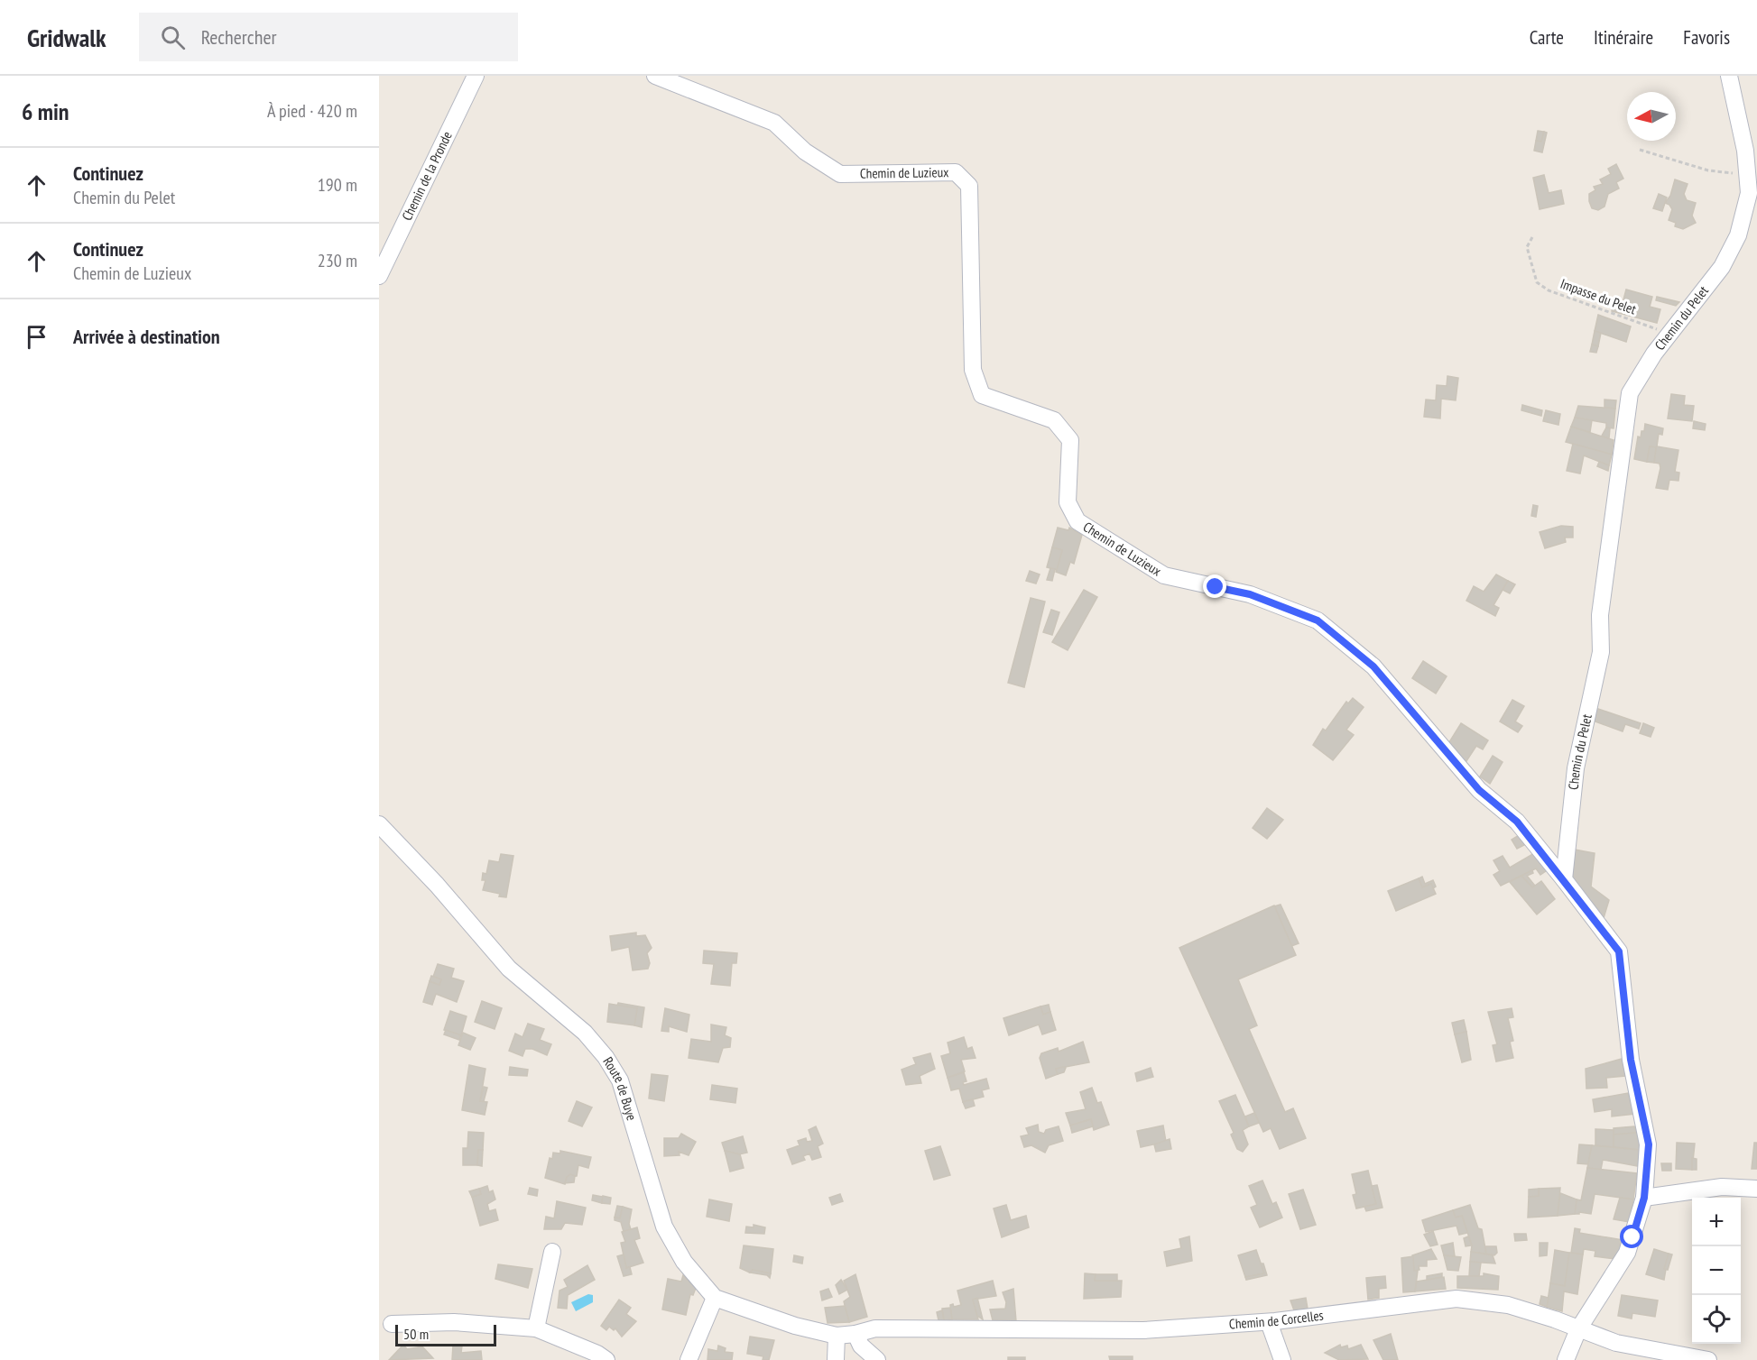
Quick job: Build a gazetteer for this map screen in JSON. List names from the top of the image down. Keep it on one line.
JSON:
{"streets":{"street":["Chemin de Luzieux","Chemin de la Pronde","Chemin du Pelet","Route de Buye","Chemin de Corcelles"],"path":["Impasse du Pelet"]},"crossings":[["Chemin de Luzieux","Chemin du Pelet"],["Impasse du Pelet","Chemin du Pelet"]],"scale_bar":"50 m","north":"left","page":{"header":"Gridwalk","search":"Rechercher","nav":["Carte","Itinéraire","Favoris"],"heading":["6 min","À pied · 420 m"],"list":[["Continuez","Chemin du Pelet","190 m"],["Continuez","Chemin de Luzieux","230 m"],"Arrivée à destination"],"map_buttons":["+","−"],"scale":"50 m"}}
